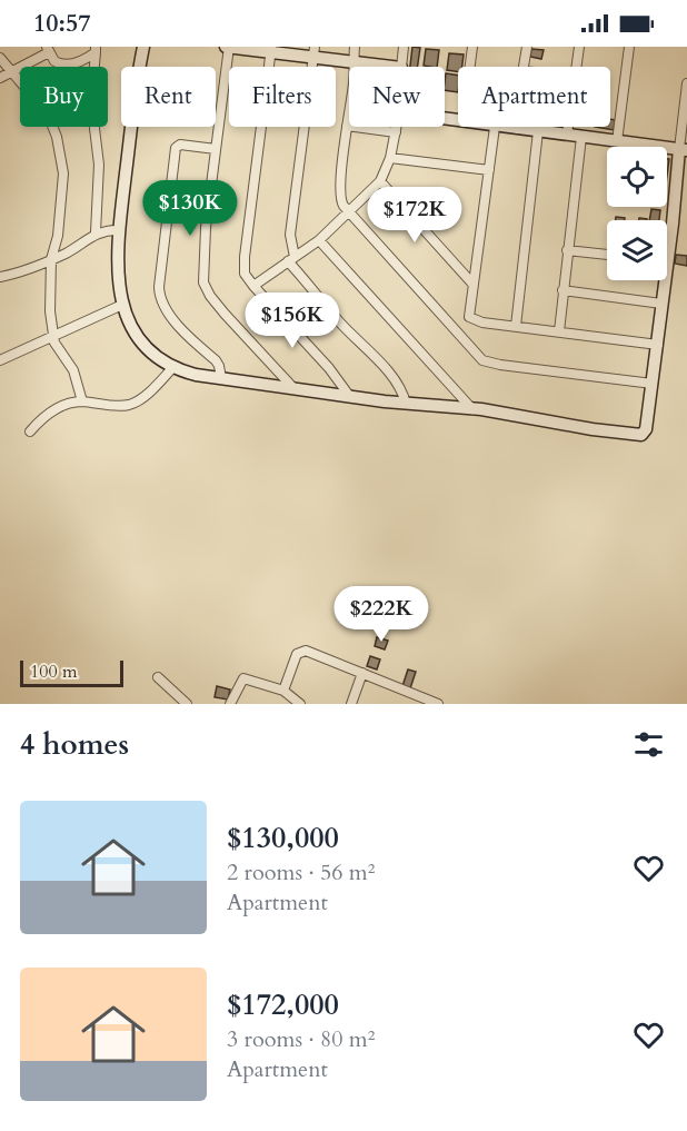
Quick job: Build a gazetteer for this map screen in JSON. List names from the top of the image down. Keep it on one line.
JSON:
{"scale_bar":"100 m","page":{"status":"10:57","chip":["Buy","Rent","Filters","New","Apartment"],"price":["$130K","$172K","$156K","$222K"],"scale":"100 m","heading":"4 homes","list":[{"name":"$130,000","note":"2 rooms · 56 m² · Apartment"},{"name":"$172,000","note":"3 rooms · 80 m² · Apartment"}]}}
